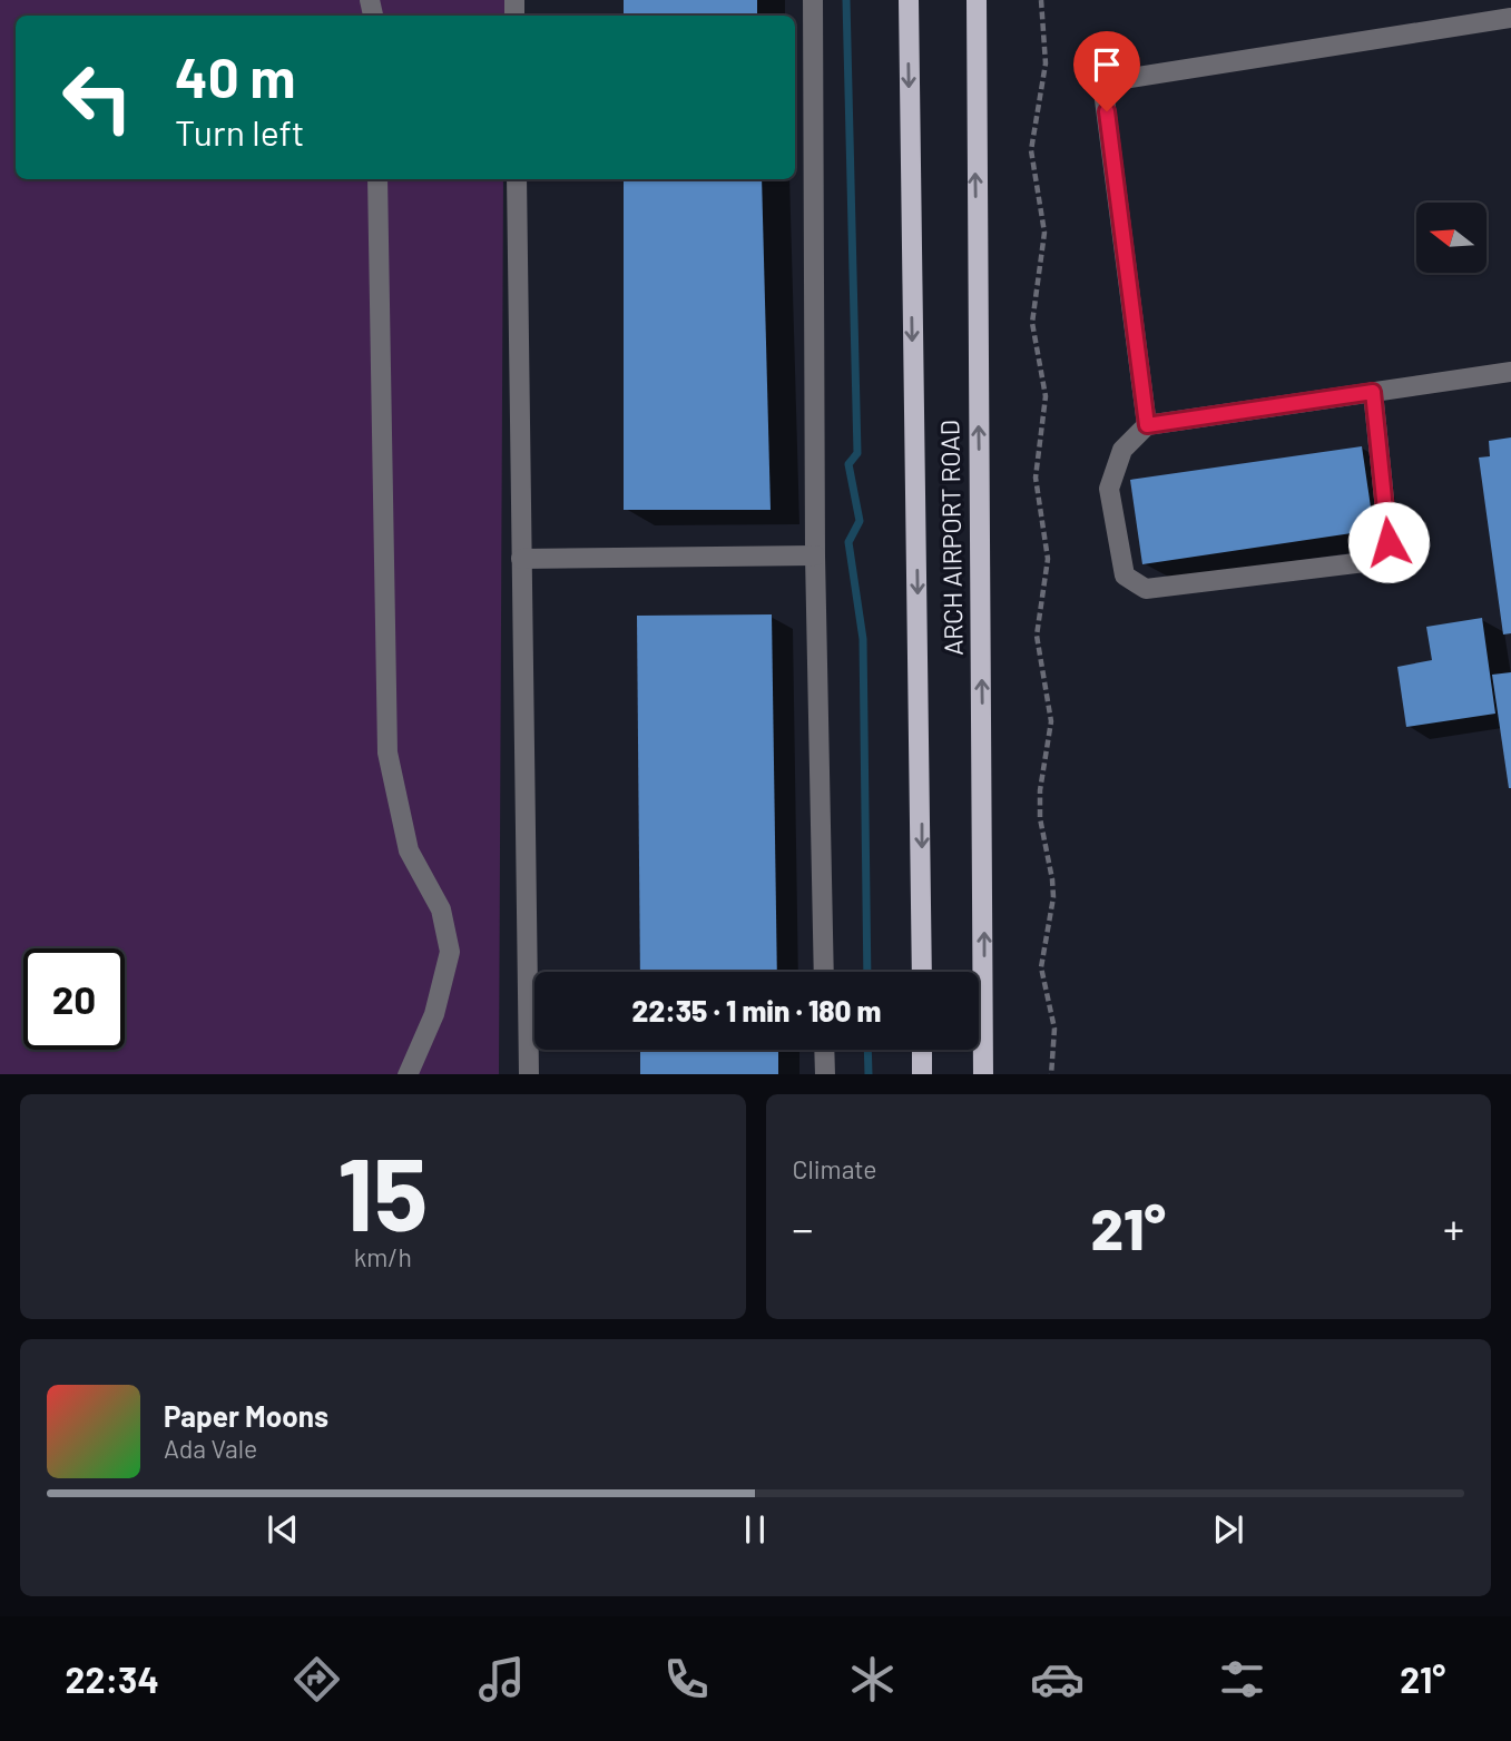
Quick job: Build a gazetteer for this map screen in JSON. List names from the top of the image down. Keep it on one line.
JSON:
{"streets":{"main road":["ARCH AIRPORT ROAD"]},"north":"left","page":{"turn":["40 m","Turn left"],"limit":"20","trip":"22:35 · 1 min · 180 m","tile":[["15","km/h"],"Climate"],"heat":["−","21°","+"],"song":["Paper Moons","Ada Vale"],"tabs":["22:34","21°"]}}
